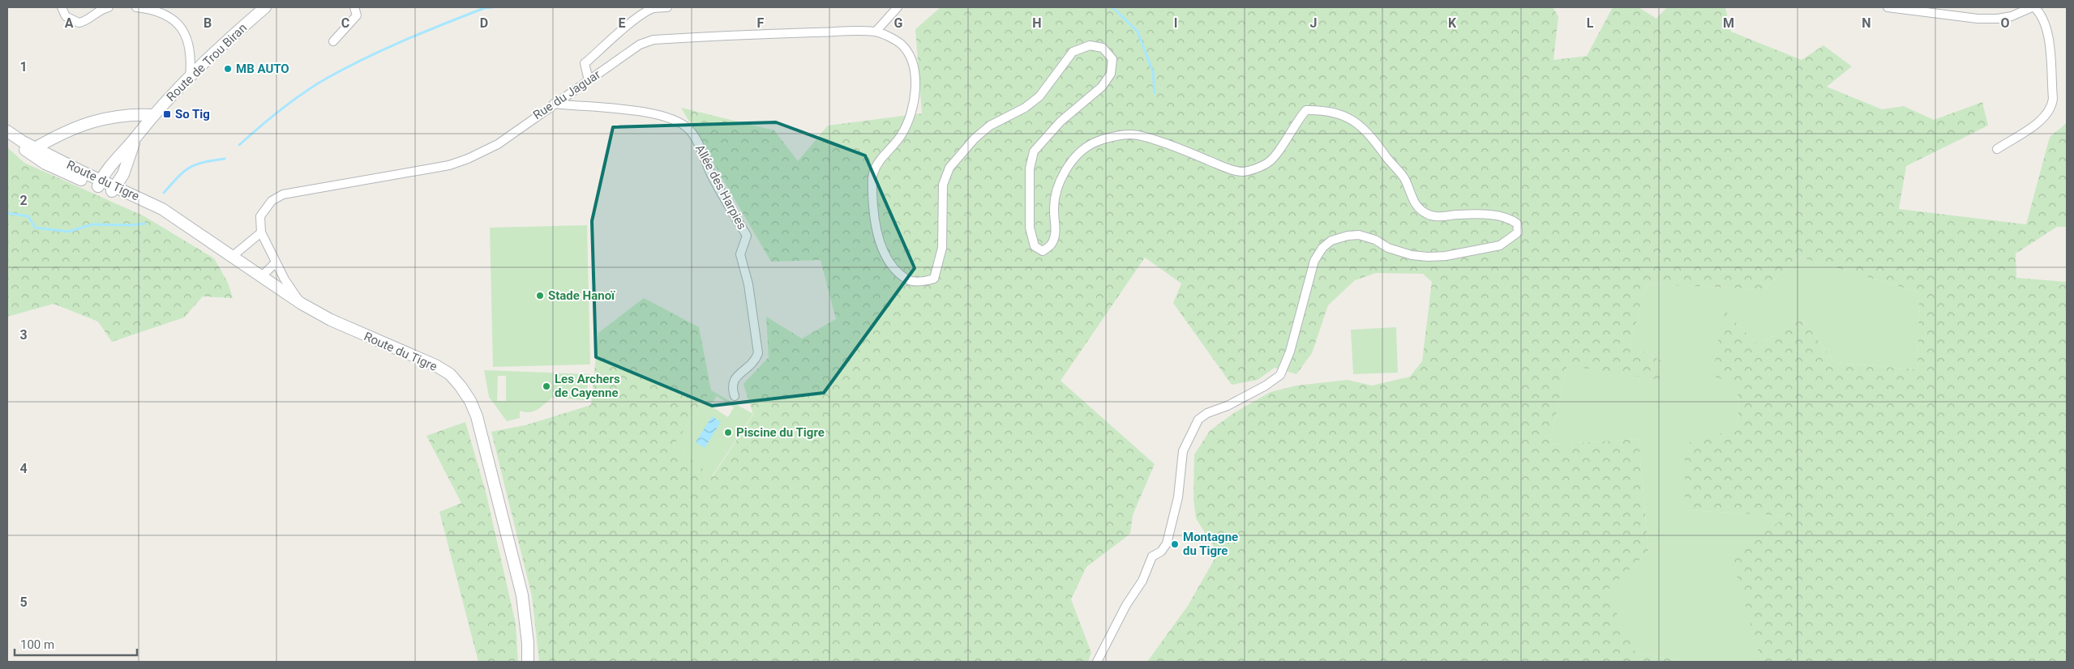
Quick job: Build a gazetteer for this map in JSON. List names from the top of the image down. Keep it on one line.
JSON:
{"streets":{"main road":["Route de Trou Biran","Route du Tigre"],"street":["Rue du Jaguar","Allée des Harpies"]},"crossings":[["Route de Trou Biran","Route du Tigre"],["Rue du Jaguar","Allée des Harpies"]],"places":{"other":["MB AUTO","Stade Hanoï","Les Archers de Cayenne","Piscine du Tigre","Montagne du Tigre"],"transit":["So Tig"]},"scale_bar":"100 m","grid":{"columns":["A","B","C","D","E","F","G","H","I","J","K","L","M","N","O"],"rows":["1","2","3","4","5"]}}
